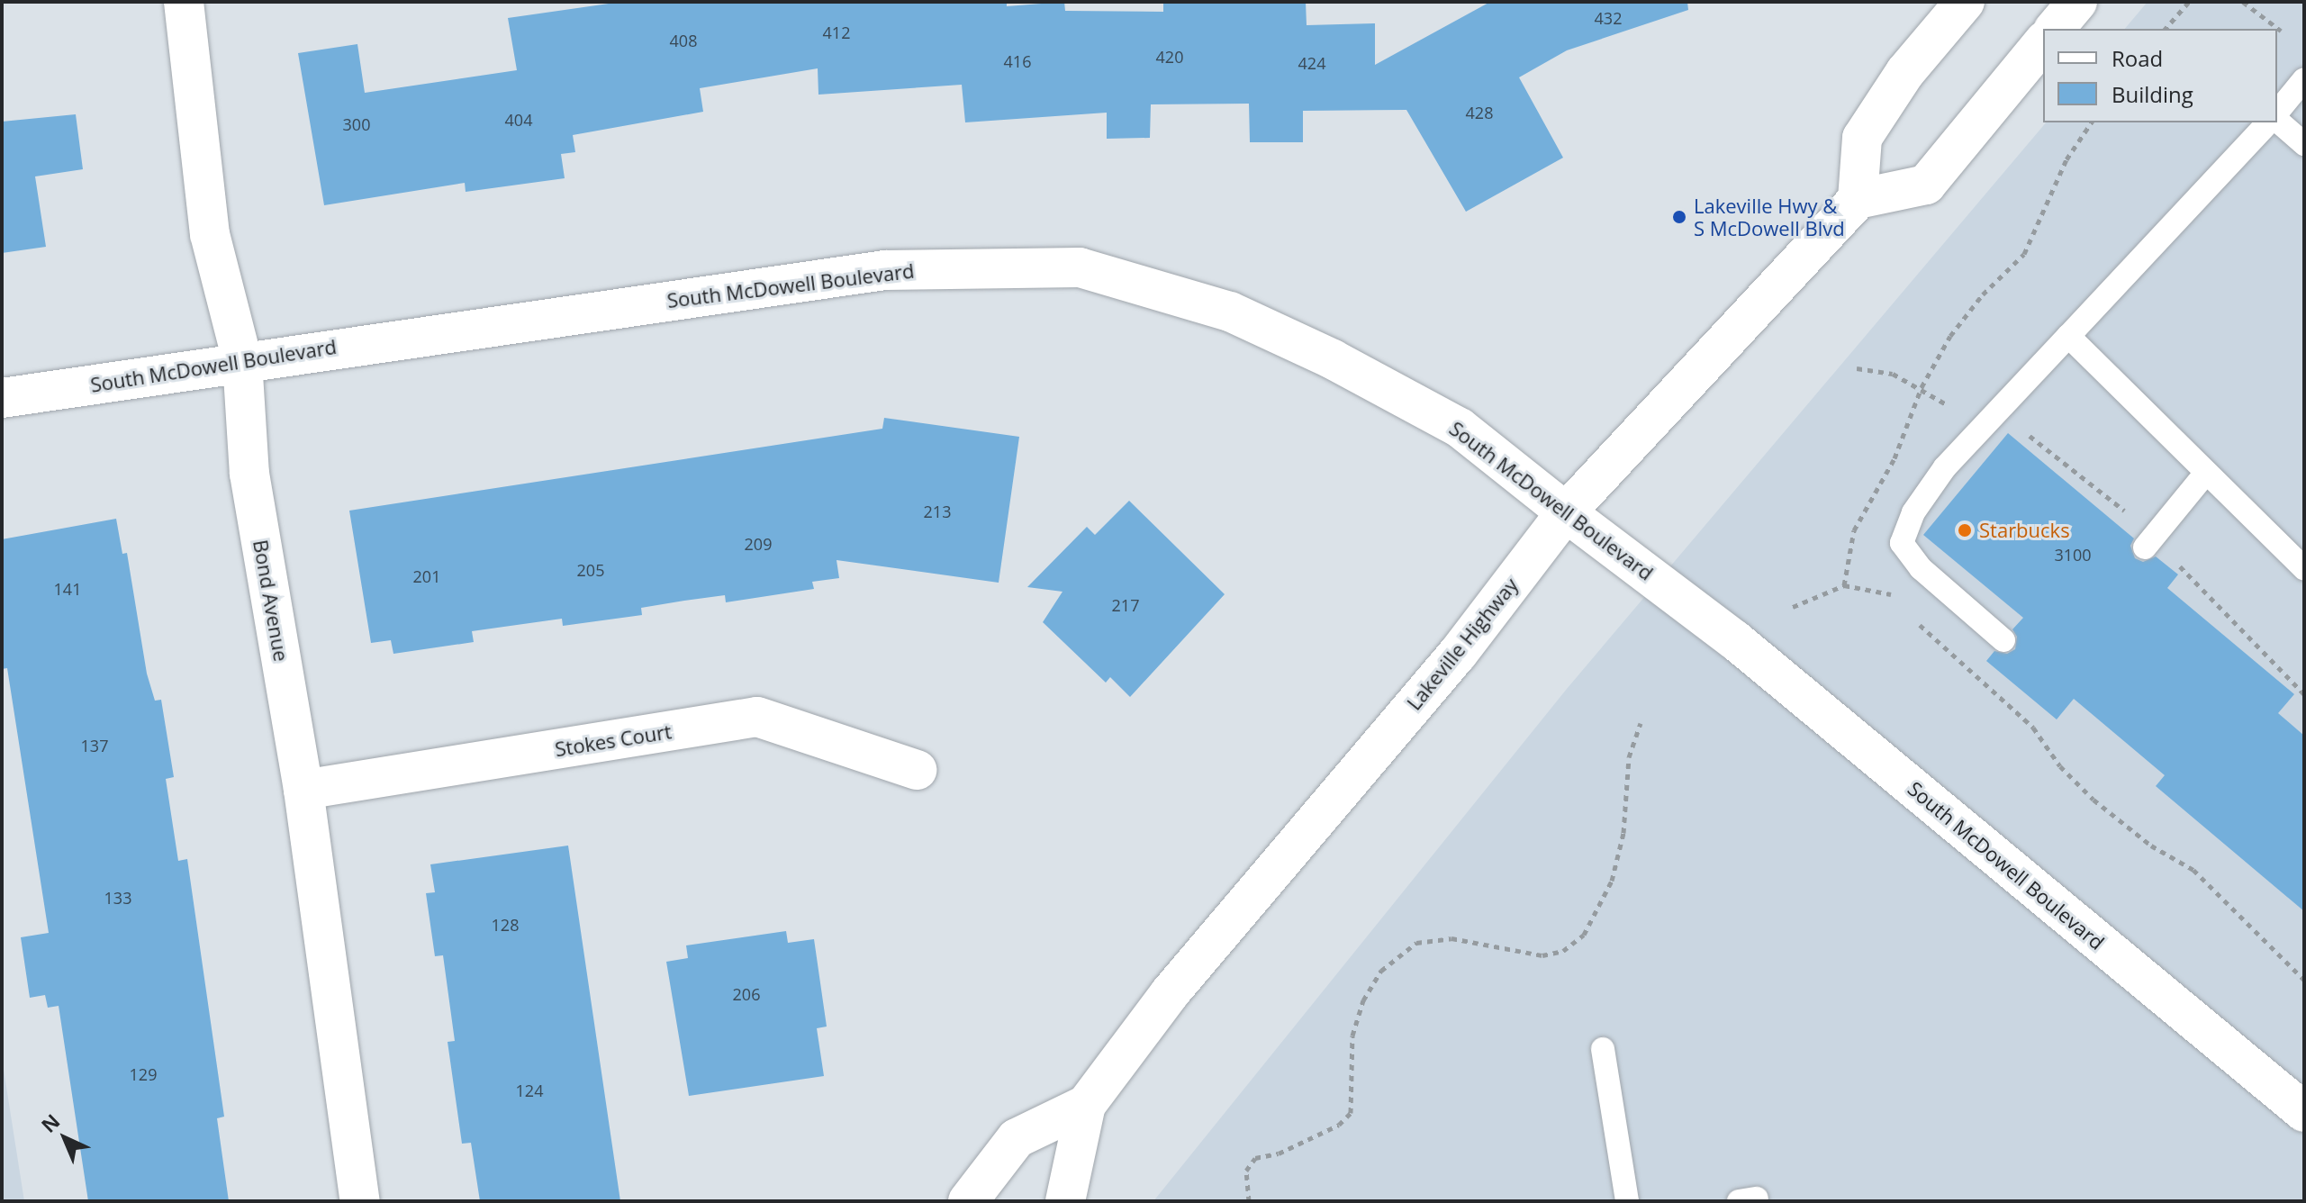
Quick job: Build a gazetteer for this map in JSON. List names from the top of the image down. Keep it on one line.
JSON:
{"streets":{"main road":["South McDowell Boulevard","Bond Avenue","Lakeville Highway","Stokes Court"]},"crossings":[["South McDowell Boulevard","Bond Avenue"],["South McDowell Boulevard","Lakeville Highway"],["Bond Avenue","Stokes Court"]],"places":["Lakeville Hwy & S McDowell Blvd","Starbucks"],"house_numbers":["432","412","408","420","416","424","428","404","300","213","209","3100","205","201","141","217","137","133","128","206","129","124"],"legend":["Road","Building"],"north":"top left"}
